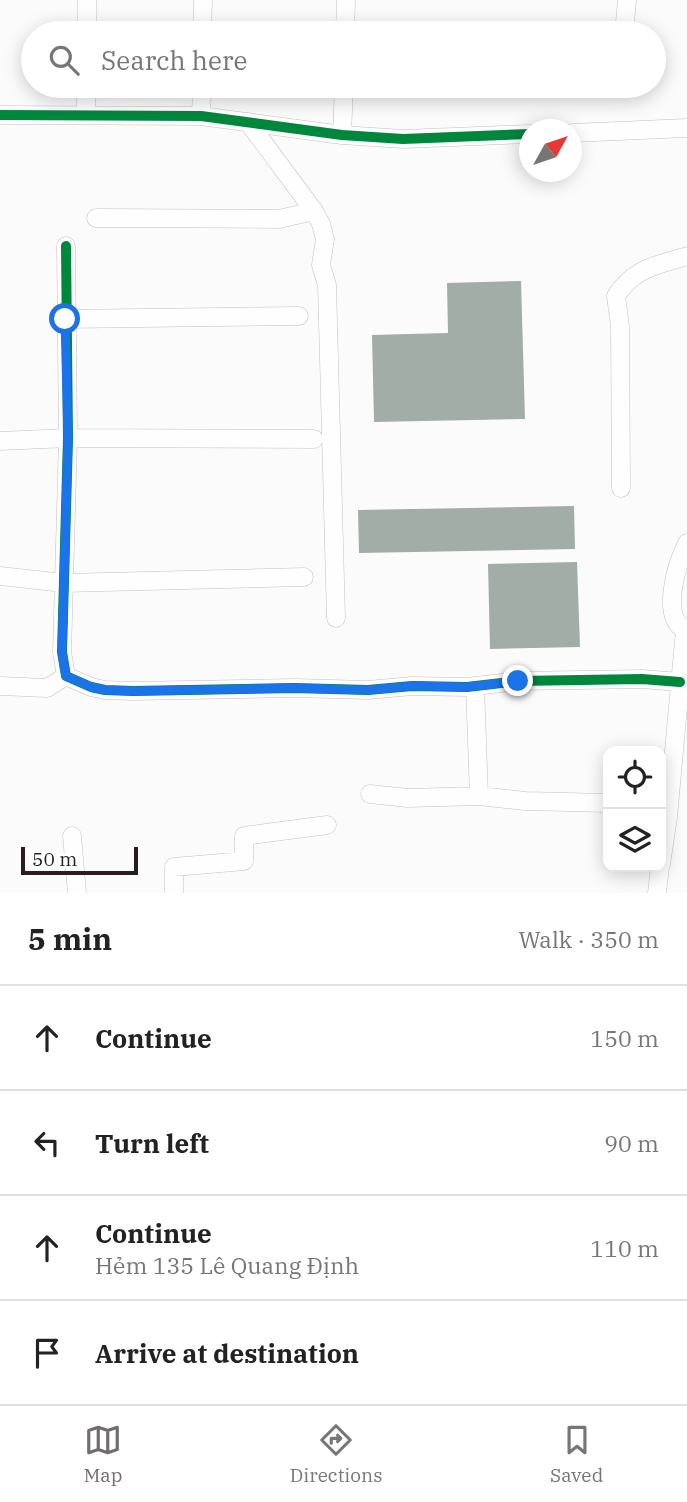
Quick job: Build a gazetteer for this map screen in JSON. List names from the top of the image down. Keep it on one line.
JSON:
{"scale_bar":"50 m","north":"top right","page":{"search":"Search here","scale":"50 m","heading":["5 min","Walk · 350 m"],"list":[["Continue","150 m"],["Turn left","90 m"],["Continue","Hẻm 135 Lê Quang Định","110 m"],"Arrive at destination"],"nav":["Map","Directions","Saved"]}}
